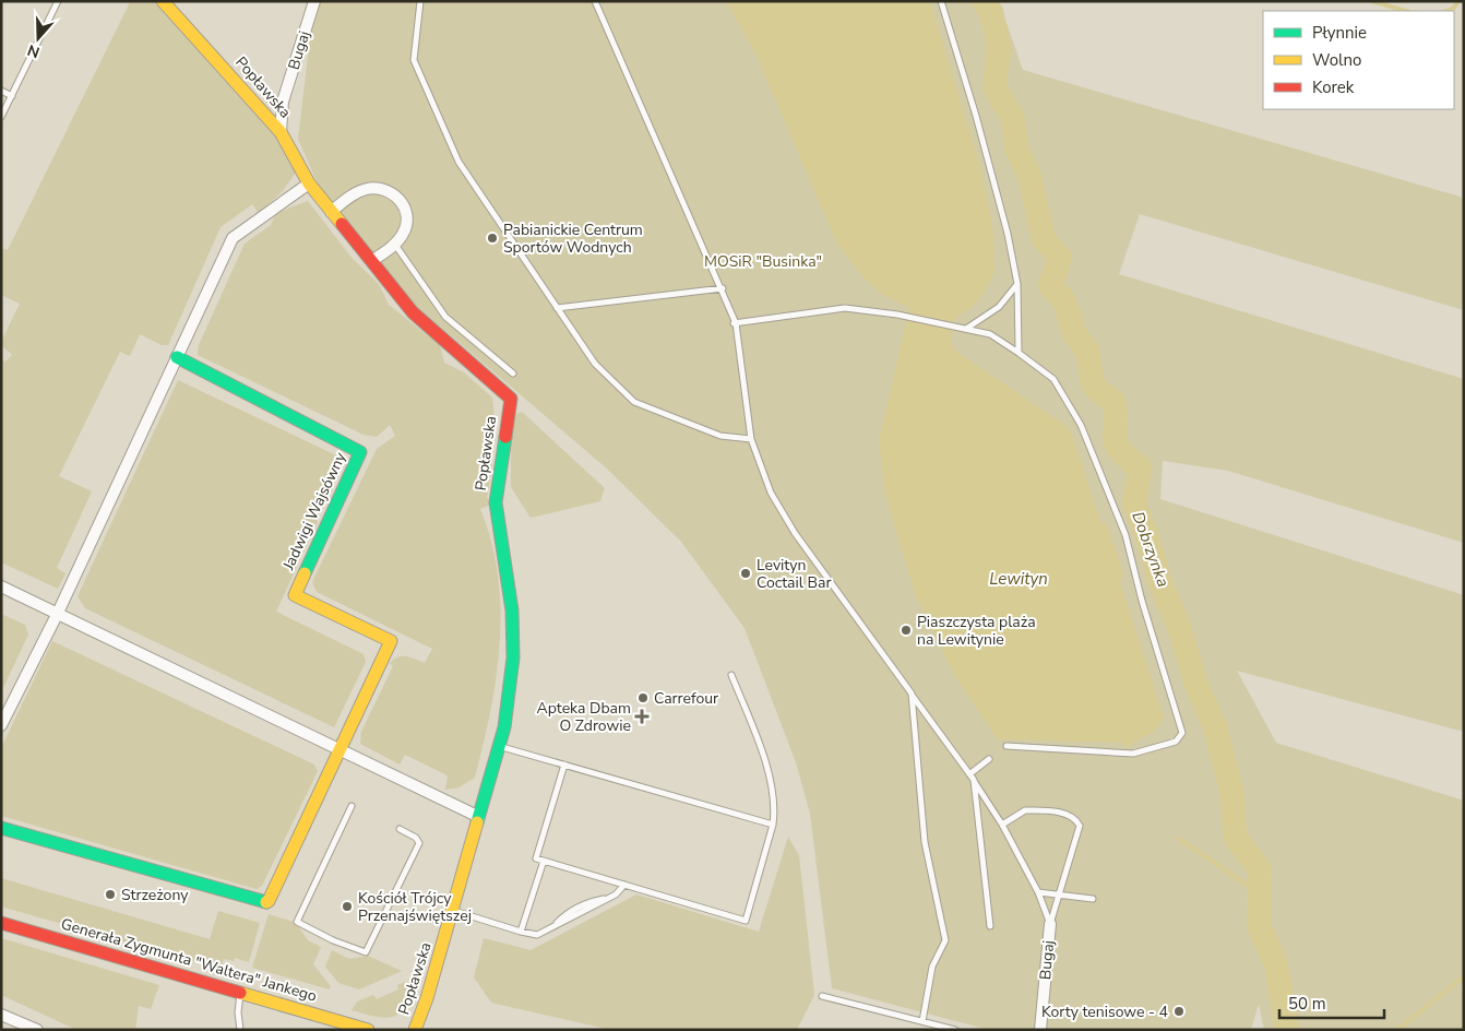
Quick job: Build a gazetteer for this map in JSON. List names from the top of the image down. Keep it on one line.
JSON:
{"streets":{"street":["Bugaj","Popławska","Jadwigi Wajsówny","Generała Zygmunta \"Waltera\" Jankego"]},"crossings":[["Bugaj","Popławska"]],"water":["Dobrzynka","Lewityn"],"parks":["MOSiR \"Businka\""],"places":{"other":["Pabianickie Centrum Sportów Wodnych","Levityn Coctail Bar","Piaszczysta plaża na Lewitynie","Carrefour","Strzeżony","Kościół Trójcy Przenajświętszej","Korty tenisowe - 4"],"health":["Apteka Dbam O Zdrowie"]},"legend":["Płynnie","Wolno","Korek"],"scale_bar":"50 m","north":"bottom"}
